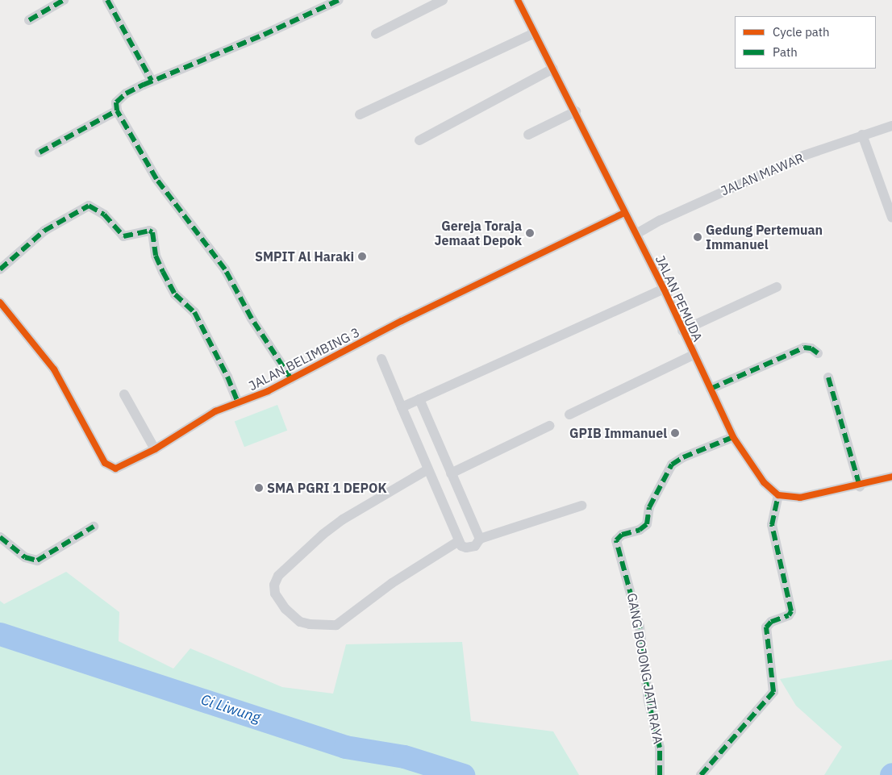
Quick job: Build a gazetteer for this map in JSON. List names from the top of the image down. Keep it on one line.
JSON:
{"streets":{"street":["JALAN MAWAR","JALAN PEMUDA","JALAN BELIMBING 3","GANG BOJONG JATI RAYA"]},"crossings":[["JALAN MAWAR","JALAN PEMUDA"],["JALAN PEMUDA","JALAN BELIMBING 3"],["JALAN PEMUDA","GANG BOJONG JATI RAYA"]],"water":["Ci Liwung"],"places":["Gereja Toraja Jemaat Depok","Gedung Pertemuan Immanuel","SMPIT Al Haraki","GPIB Immanuel","SMA PGRI 1 DEPOK"],"legend":["Cycle path","Path"]}
